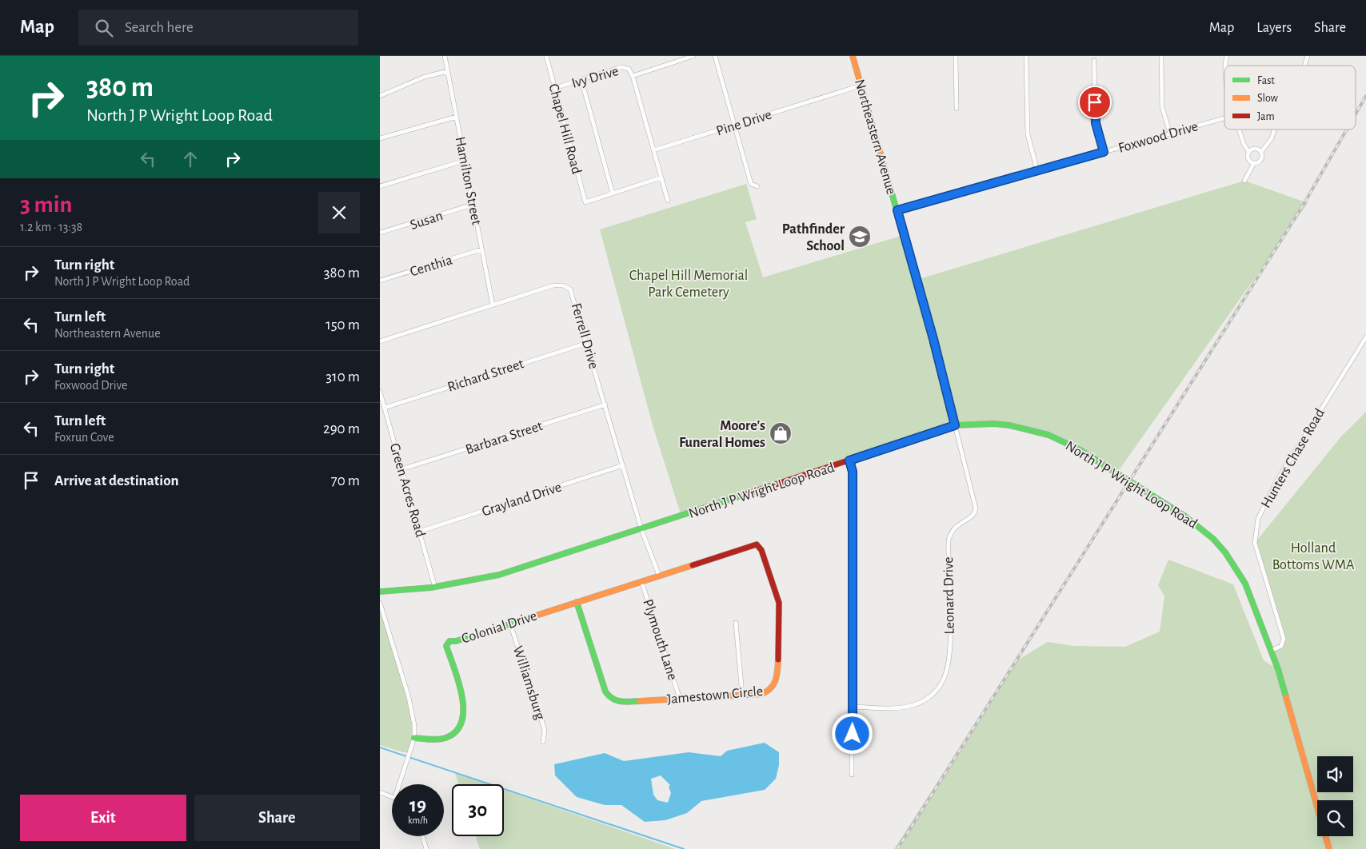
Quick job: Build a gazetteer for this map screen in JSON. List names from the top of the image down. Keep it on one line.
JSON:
{"streets":{"street":["Ivy Drive","Pine Drive","Chapel Hill Road","Northeastern Avenue","Foxwood Drive","Hamilton Street","Susan","Centhia","Ferrell Drive","Richard Street","Barbara Street","Hunters Chase Road","North J P Wright Loop Road","Green Acres Road","Grayland Drive","Leonard Drive","Colonial Drive","Plymouth Lane","Williamsburg","Jamestown Circle"]},"crossings":[["Ivy Drive","Pine Drive"],["Ivy Drive","Chapel Hill Road"],["Pine Drive","Northeastern Avenue"],["Northeastern Avenue","Foxwood Drive"],["Northeastern Avenue","North J P Wright Loop Road"],["Northeastern Avenue","Leonard Drive"],["Hamilton Street","Susan"],["Hamilton Street","Centhia"],["Hamilton Street","Ferrell Drive"],["Ferrell Drive","Richard Street"],["Ferrell Drive","Barbara Street"],["Ferrell Drive","North J P Wright Loop Road"],["Ferrell Drive","Grayland Drive"],["Richard Street","Green Acres Road"],["Barbara Street","Green Acres Road"],["Hunters Chase Road","North J P Wright Loop Road"],["North J P Wright Loop Road","Green Acres Road"],["North J P Wright Loop Road","Leonard Drive"],["Green Acres Road","Grayland Drive"],["Colonial Drive","Plymouth Lane"],["Colonial Drive","Williamsburg"],["Colonial Drive","Jamestown Circle"],["Plymouth Lane","Jamestown Circle"]],"parks":["Chapel Hill Memorial Park Cemetery","Holland Bottoms WMA"],"places":{"school or university":["Pathfinder School"],"shop":["Moore's Funeral Homes"]},"legend":["Fast","Slow","Jam"],"page":{"header":"Map","search":"Search here","nav":["Map","Layers","Share"],"turn":["380 m","North J P Wright Loop Road"],"heading":["3 min","1.2 km · 13:38"],"list":[{"name":"Turn right","note":"North J P Wright Loop Road","value":"380 m"},{"name":"Turn left","note":"Northeastern Avenue","value":"150 m"},{"name":"Turn right","note":"Foxwood Drive","value":"310 m"},{"name":"Turn left","note":"Foxrun Cove","value":"290 m"},{"name":"Arrive at destination","value":"70 m"}],"speed":"19 km/h","limit":"30","buttons":["Exit","Share"]}}
